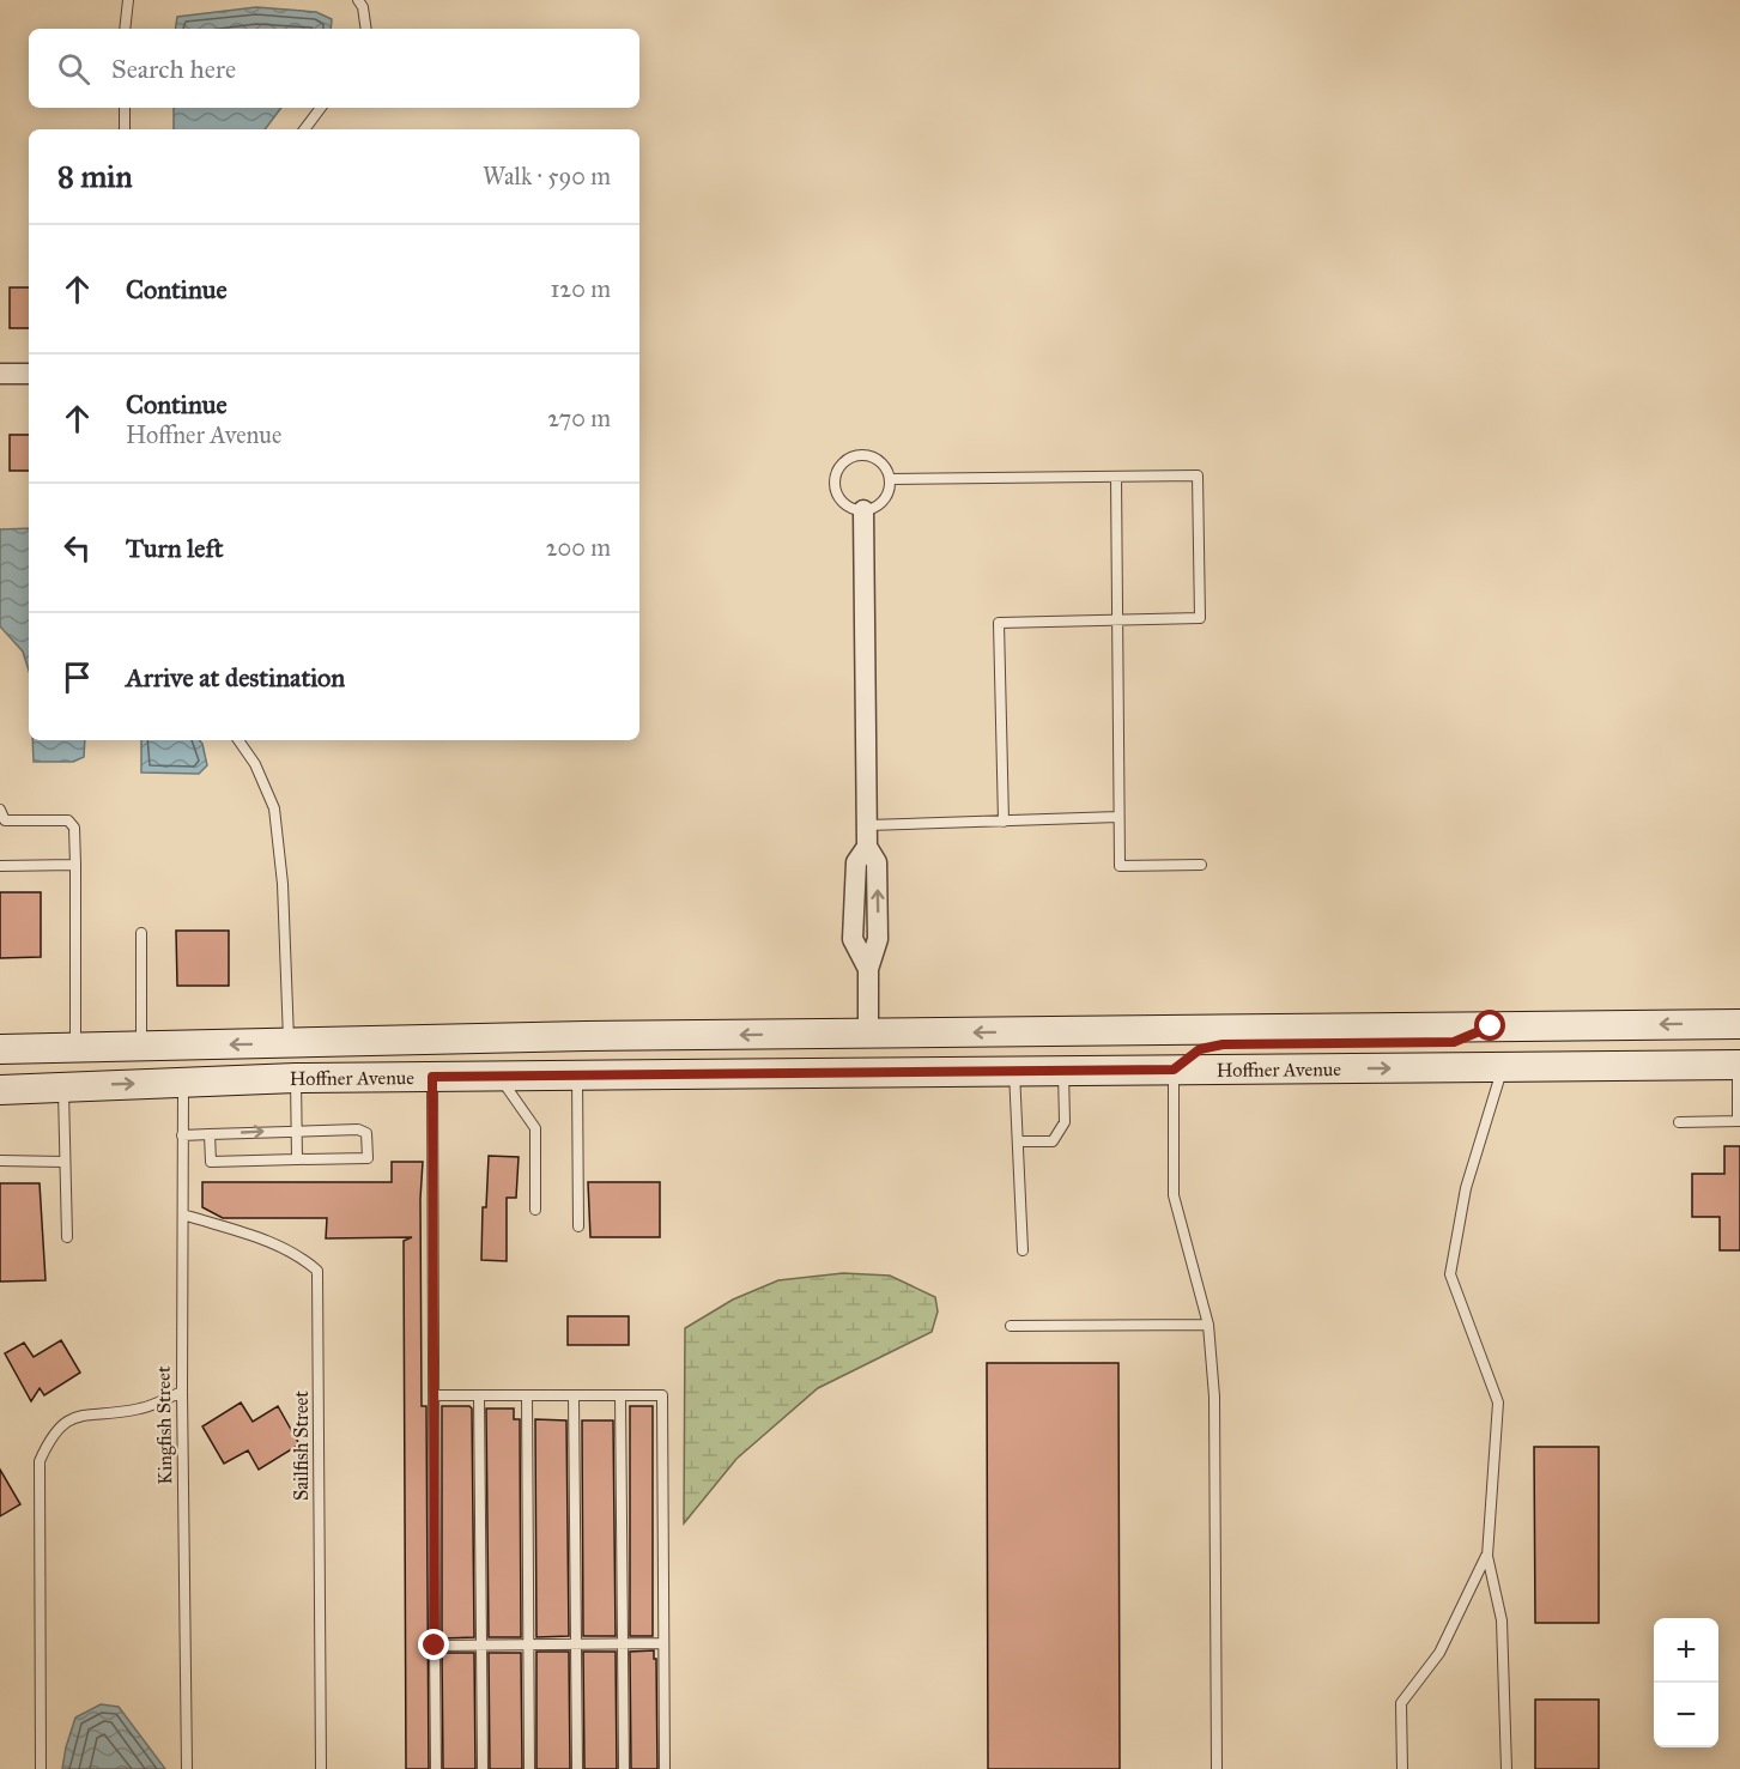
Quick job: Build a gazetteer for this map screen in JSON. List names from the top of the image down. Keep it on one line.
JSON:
{"streets":{"main road":["Hoffner Avenue"],"lane":["Kingfish Street","Sailfish Street"]},"crossings":[["Hoffner Avenue","Kingfish Street"],["Kingfish Street","Sailfish Street"]],"page":{"search":"Search here","heading":["8 min","Walk · 590 m"],"list":[["Continue","120 m"],["Continue","Hoffner Avenue","270 m"],["Turn left","200 m"],"Arrive at destination"],"map_buttons":["+","−"]}}
